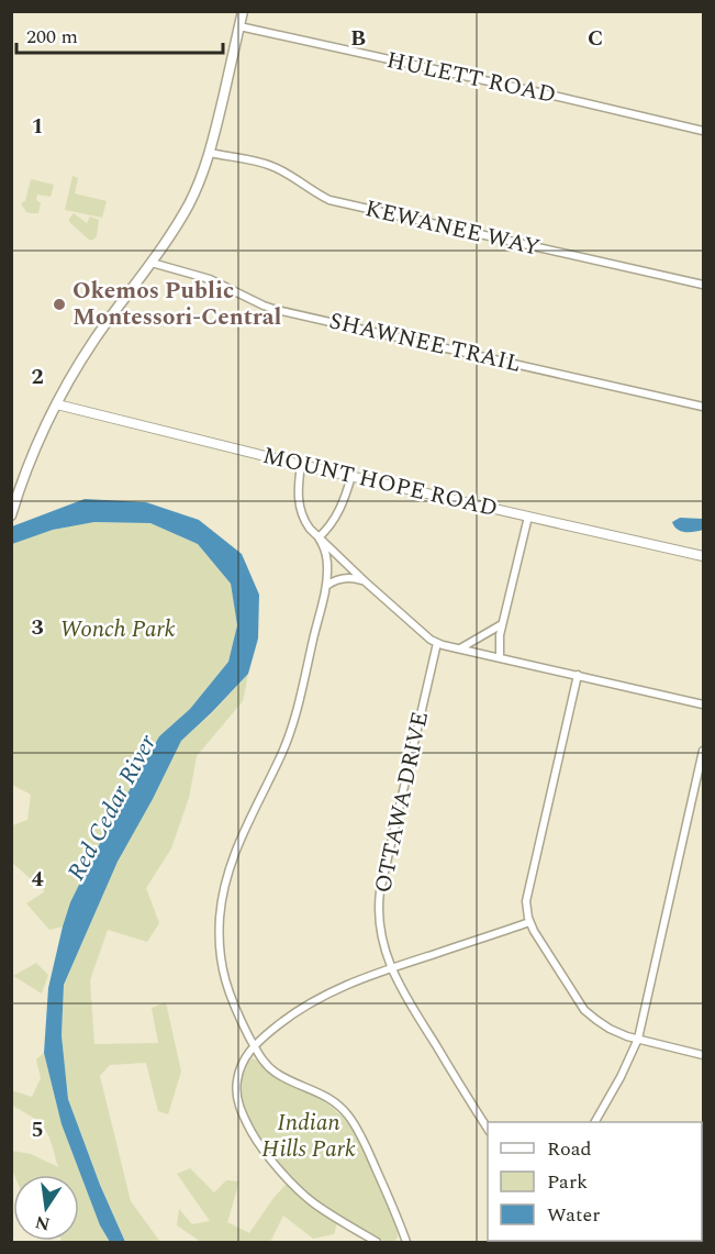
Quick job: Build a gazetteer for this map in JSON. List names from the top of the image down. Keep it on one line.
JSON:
{"streets":{"street":["HULETT ROAD","KEWANEE WAY","SHAWNEE TRAIL","MOUNT HOPE ROAD","OTTAWA DRIVE"]},"water":["Red Cedar River"],"parks":["Wonch Park","Indian Hills Park"],"places":["Okemos Public Montessori-Central"],"legend":["Road","Park","Water"],"scale_bar":"200 m","north":"bottom","grid":{"columns":["B","C"],"rows":["1","2","3","4","5"]}}
